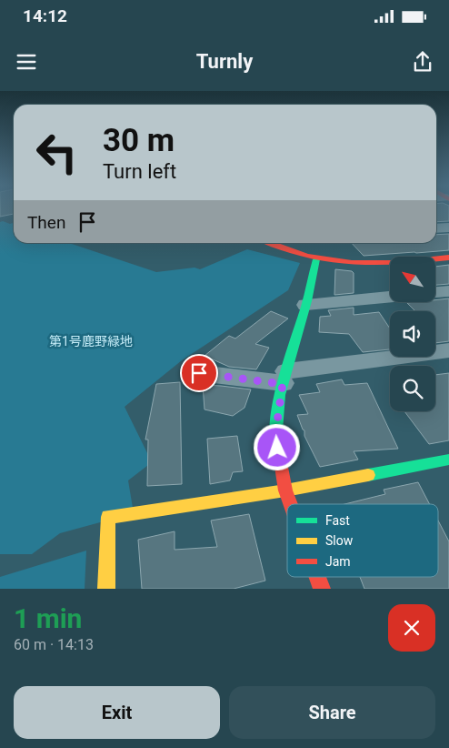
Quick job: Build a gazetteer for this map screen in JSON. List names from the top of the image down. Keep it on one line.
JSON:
{"parks":["第1号鹿野緑地"],"legend":["Fast","Slow","Jam"],"north":"top left","page":{"status":"14:12","header":"Turnly","turn":["30 m","Turn left"],"then":"Then","heading":["1 min","60 m · 14:13"],"buttons":["Exit","Share"]}}
